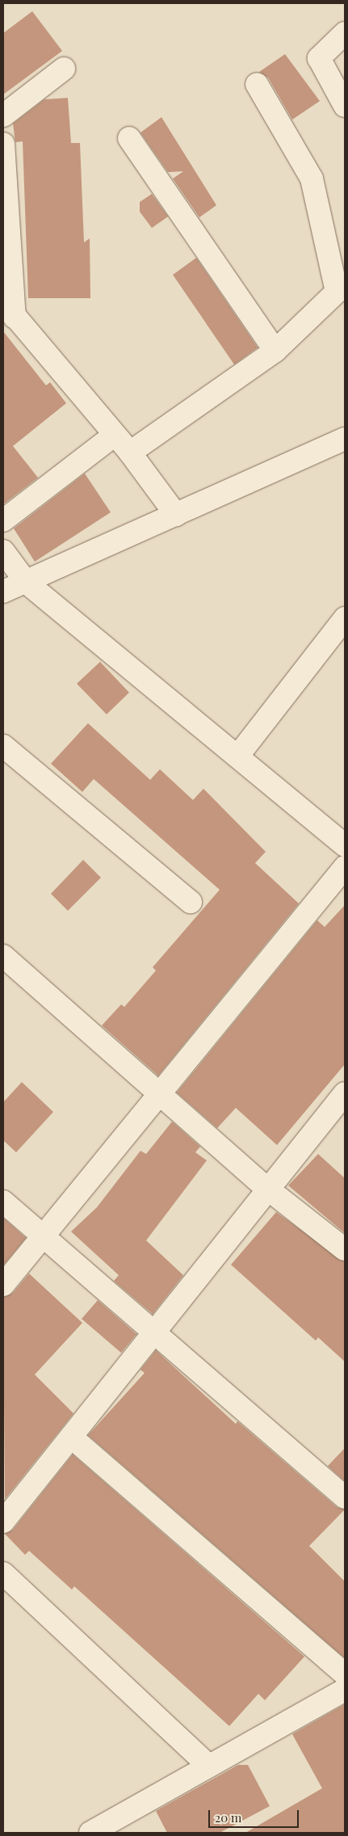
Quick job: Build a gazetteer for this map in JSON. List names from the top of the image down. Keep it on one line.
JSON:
{"scale_bar":"20 m"}
